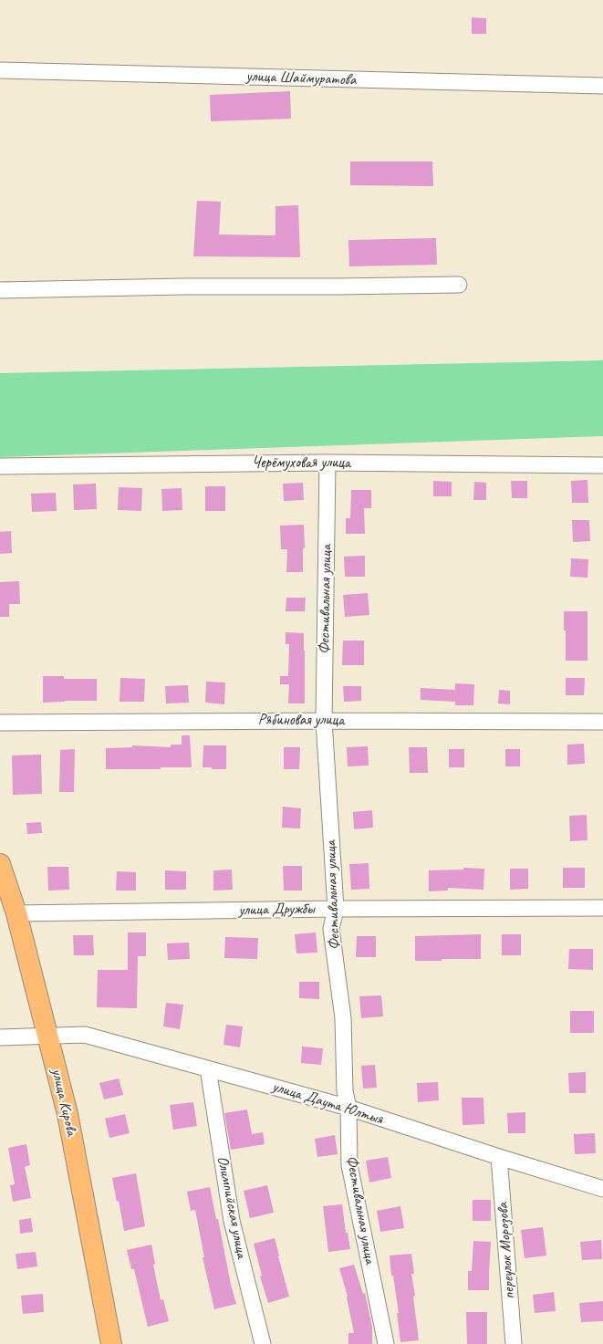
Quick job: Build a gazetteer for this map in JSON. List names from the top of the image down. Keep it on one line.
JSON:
{"streets":{"main road":["улица Кирова"],"street":["улица Шаймуратова","Черёмуховая улица","Фестивальная улица","Рябиновая улица","улица Дружбы","улица Даута Юлтыя","Олимпийская улица","переулок Морозова"]},"crossings":[["Черёмуховая улица","Фестивальная улица"],["Фестивальная улица","Рябиновая улица"],["Фестивальная улица","улица Дружбы"],["Фестивальная улица","улица Даута Юлтыя"],["улица Дружбы","улица Кирова"],["улица Кирова","улица Даута Юлтыя"],["улица Даута Юлтыя","Олимпийская улица"],["улица Даута Юлтыя","переулок Морозова"]]}
